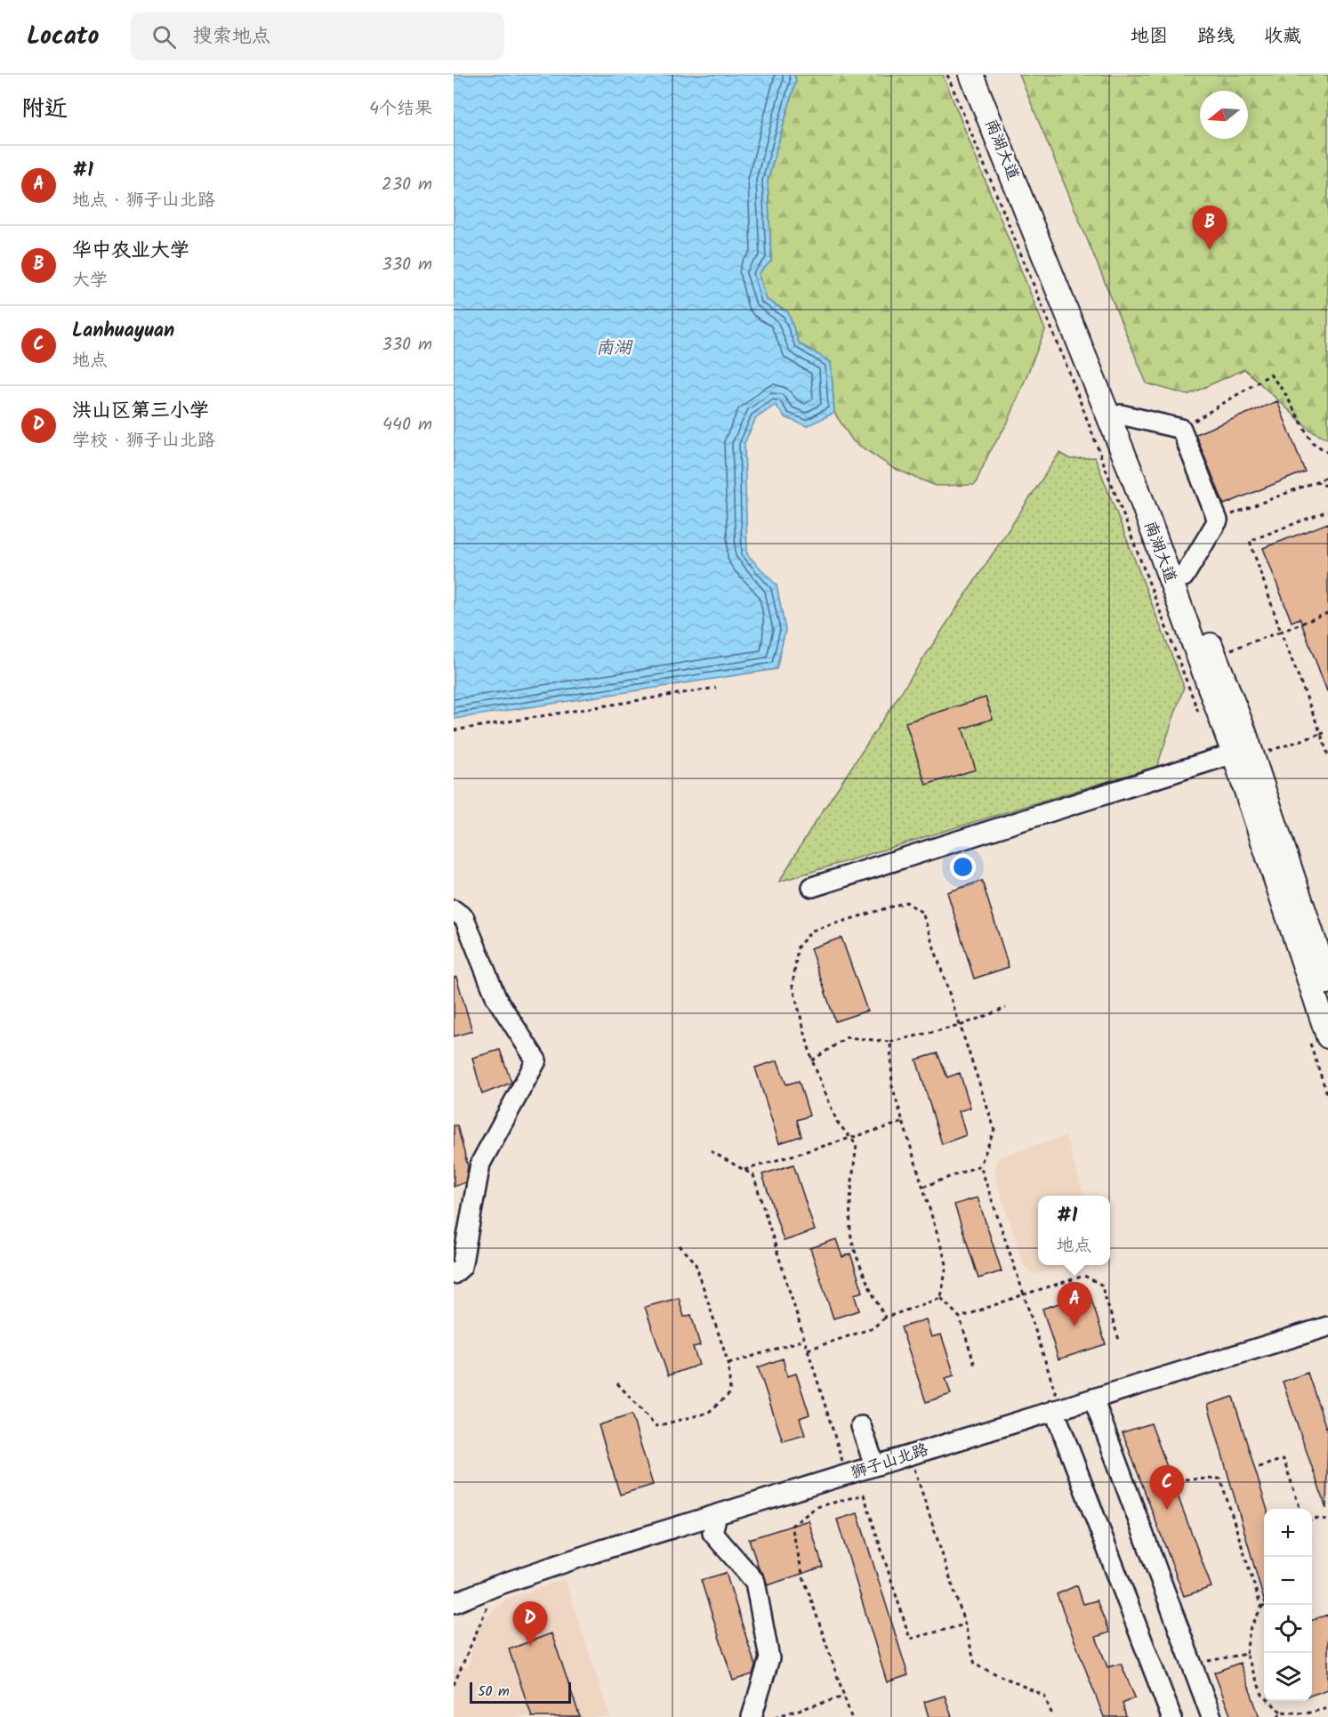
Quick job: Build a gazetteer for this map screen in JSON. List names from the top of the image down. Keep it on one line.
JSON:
{"streets":{"main road":["南湖大道"],"street":["狮子山北路"]},"water":["南湖"],"scale_bar":"50 m","north":"left","page":{"header":"Locato","search":"搜索地点","nav":["地图","路线","收藏"],"heading":["附近","4个结果"],"list":[{"mark":"A","name":"#1","note":"地点 · 狮子山北路","value":"230 m"},{"mark":"B","name":"华中农业大学","note":"大学","value":"330 m"},{"mark":"C","name":"Lanhuayuan","note":"地点","value":"330 m"},{"mark":"D","name":"洪山区第三小学","note":"学校 · 狮子山北路","value":"440 m"}],"pins":["B","A","C","D"],"popup":["#1","地点"],"map_buttons":["+","−"],"scale":"50 m"}}
